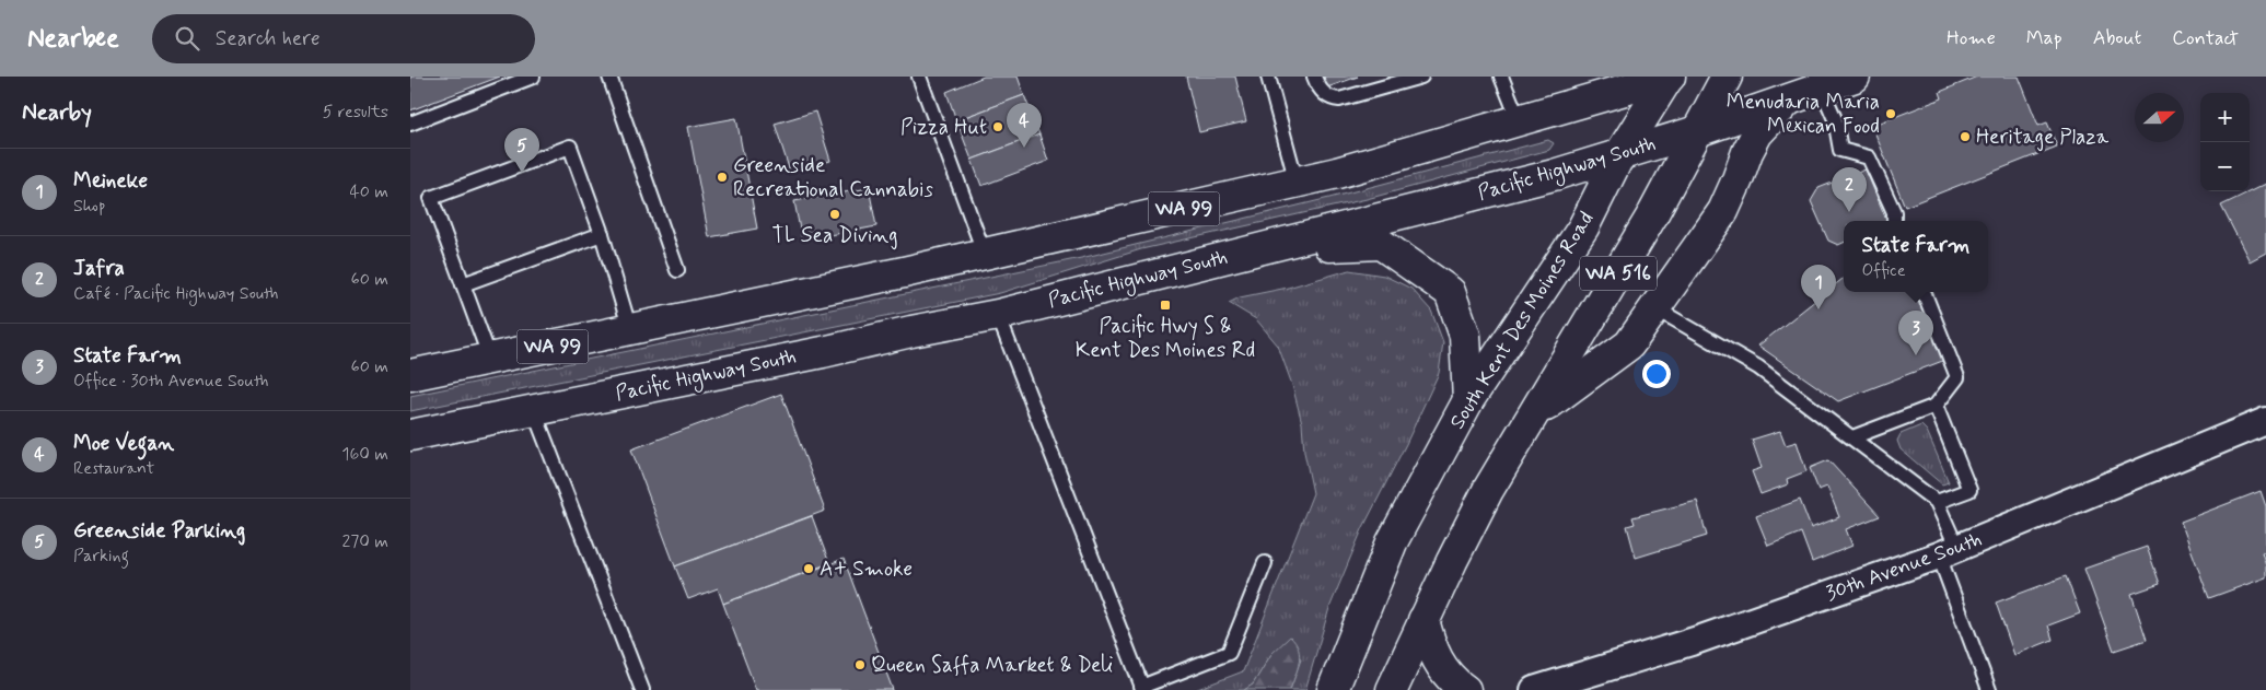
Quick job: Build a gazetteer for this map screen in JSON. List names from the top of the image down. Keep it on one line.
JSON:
{"streets":{"main road":["Pacific Highway South","WA 99","WA 516","South Kent Des Moines Road"],"street":["30th Avenue South"]},"crossings":[["Pacific Highway South","WA 516"],["Pacific Highway South","South Kent Des Moines Road"],["WA 99","South Kent Des Moines Road"]],"places":{"other":["Menudaria Maria Mexican Food","Pizza Hut","Heritage Plaza","Greenside Recreational Cannabis","TL Sea Diving","A+ Smoke","Queen Saffa Market & Deli"],"transit":["Pacific Hwy S & Kent Des Moines Rd"]},"north":"right","page":{"header":"Nearbee","search":"Search here","nav":["Home","Map","About","Contact"],"heading":["Nearby","5 results"],"map_buttons":["+","−"],"pins":["4","5","2","1","3"],"list":[{"mark":"1","name":"Meineke","note":"Shop","value":"40 m"},{"mark":"2","name":"Jafra","note":"Café · Pacific Highway South","value":"60 m"},{"mark":"3","name":"State Farm","note":"Office · 30th Avenue South","value":"60 m"},{"mark":"4","name":"Moe Vegan","note":"Restaurant","value":"160 m"},{"mark":"5","name":"Greenside Parking","note":"Parking","value":"270 m"}],"popup":["State Farm","Office"]}}
